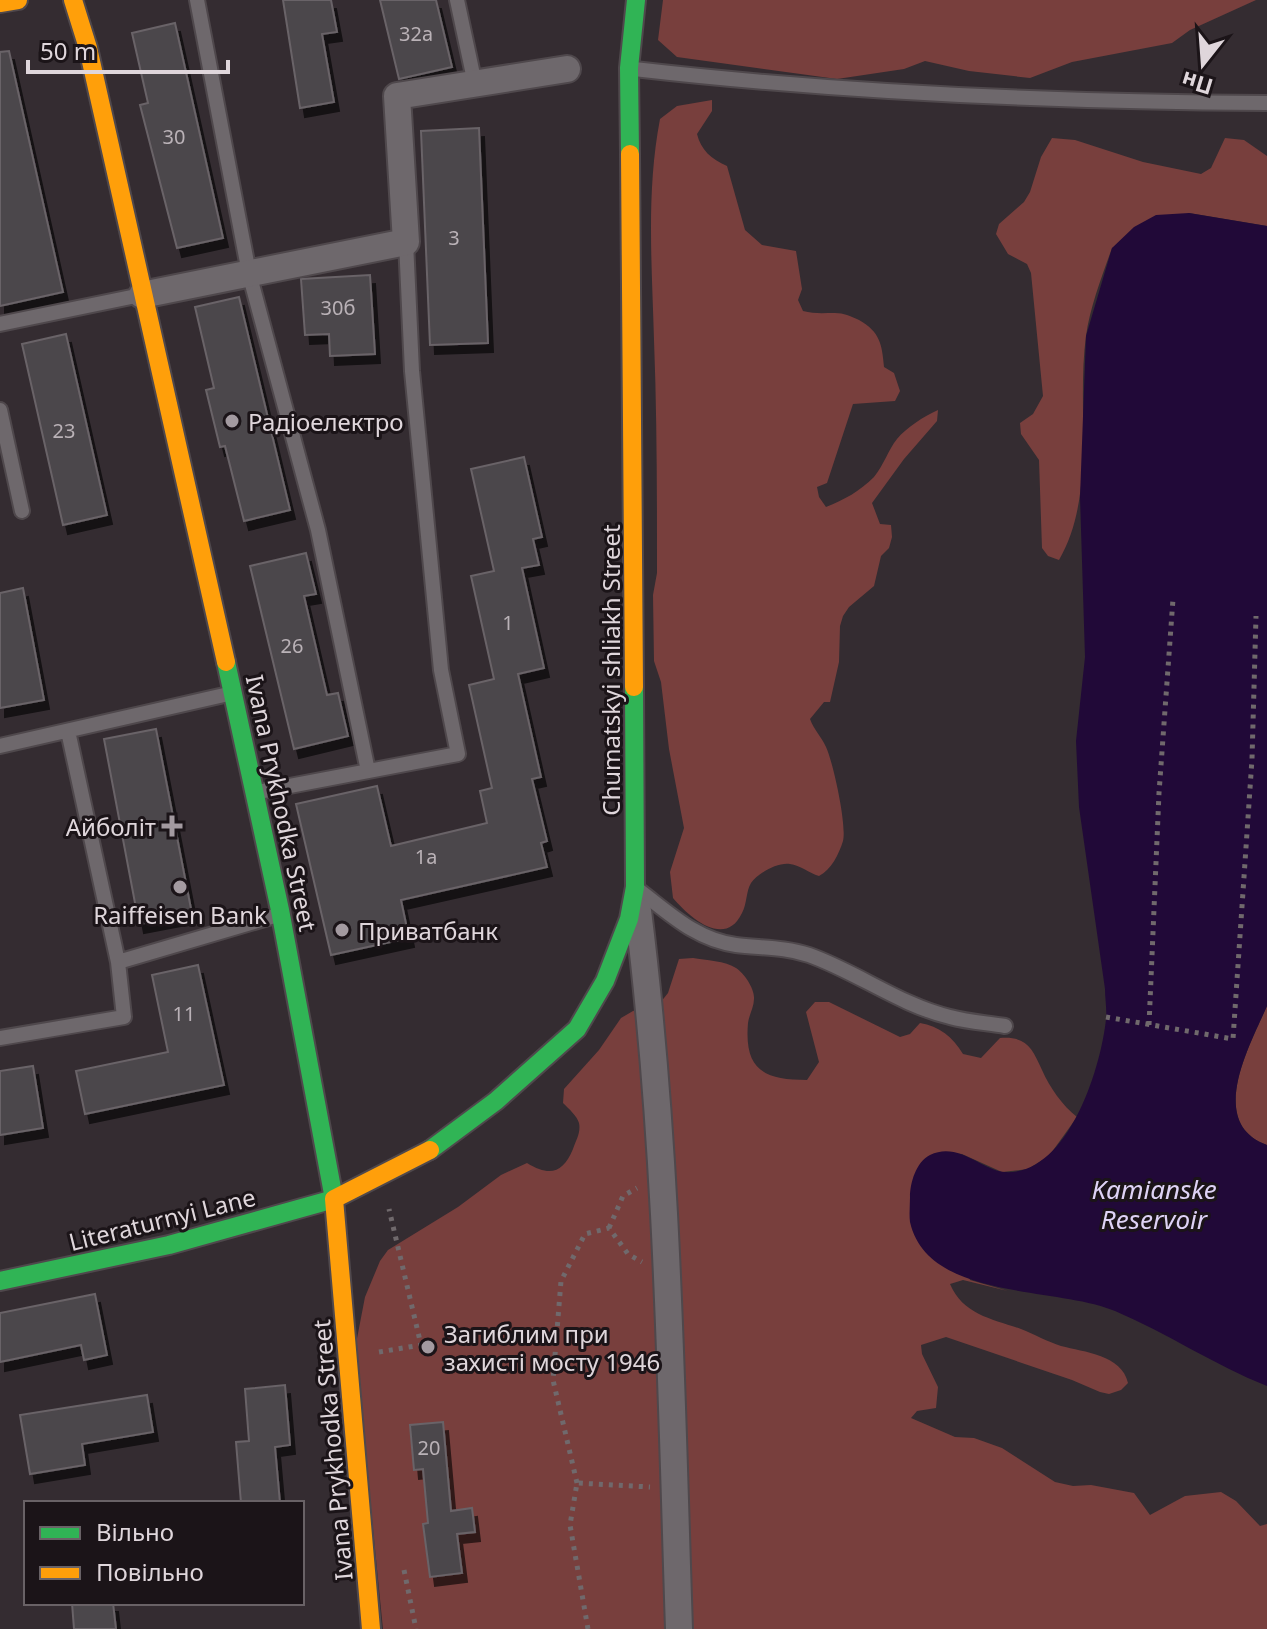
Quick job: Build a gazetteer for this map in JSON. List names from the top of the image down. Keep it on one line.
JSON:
{"streets":{"main road":["Chumatskyi shliakh Street","Ivana Prykhodka Street","Literaturnyi Lane"]},"crossings":[["Chumatskyi shliakh Street","Ivana Prykhodka Street"],["Chumatskyi shliakh Street","Literaturnyi Lane"],["Ivana Prykhodka Street","Literaturnyi Lane"]],"water":["Kamianske Reservoir"],"places":{"other":["Радіоелектро","Raiffeisen Bank","Приватбанк","Загиблим при захисті мосту 1946"],"health":["Айболіт"]},"house_numbers":["32а","30","3","30б","23","1","26","1а","11","20"],"legend":["Вільно","Повільно"],"scale_bar":"50 m","north":"bottom"}
